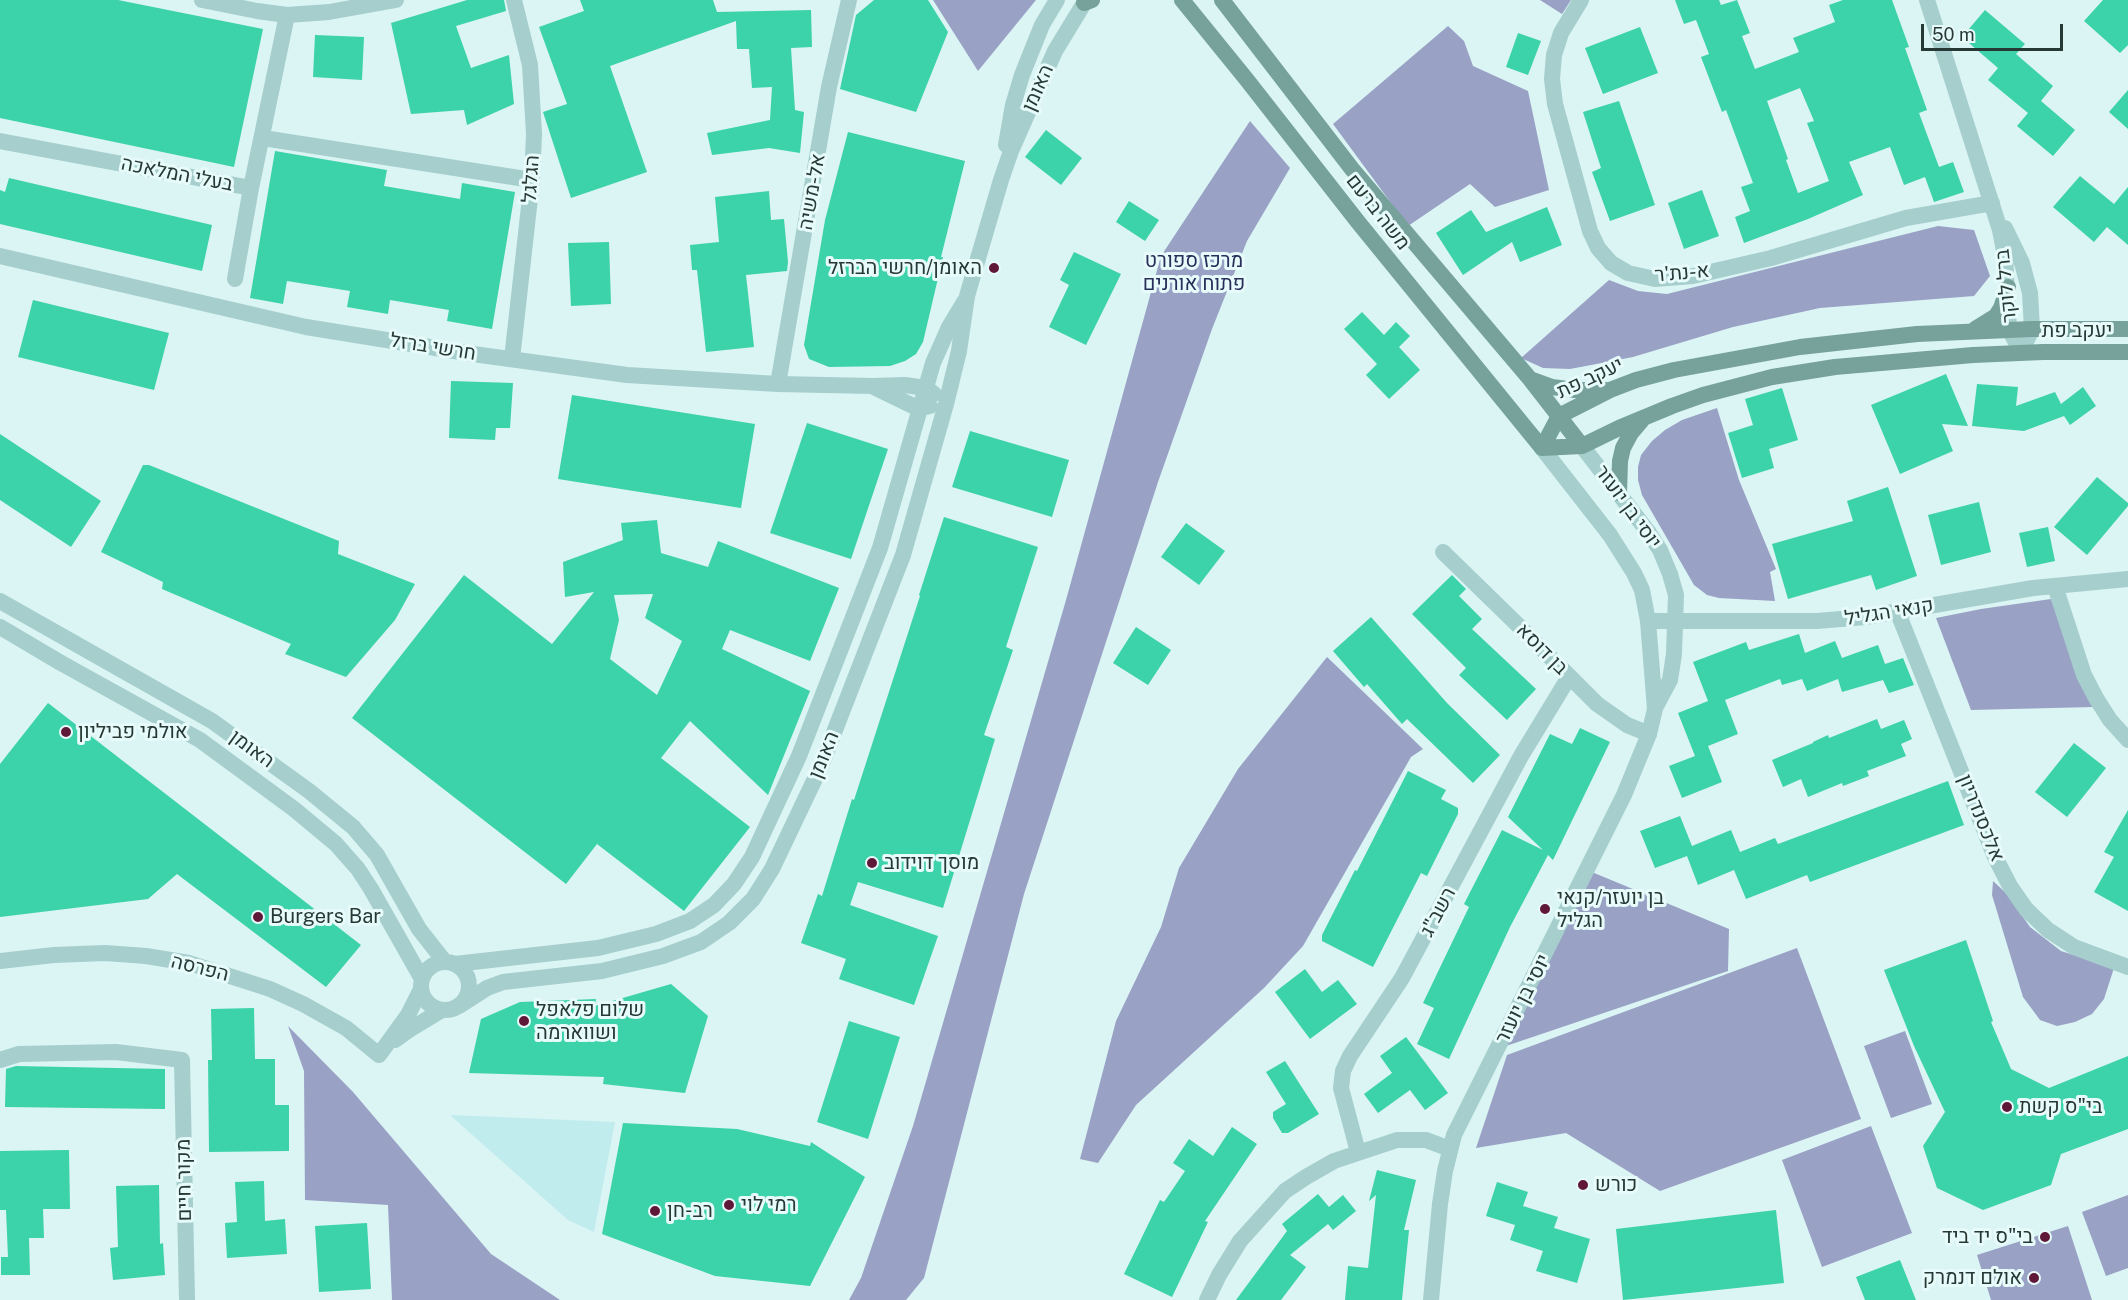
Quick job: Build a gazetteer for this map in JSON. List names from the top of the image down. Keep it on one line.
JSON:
{"streets":{"main road":["משה ברעם","יעקב פת"],"street":["האומן","בעלי המלאכה","הגלגל","אל-משיה","א-נת'ר","ברל לוקר","חרשי ברזל","יוסי בן יועזר","קנאי הגליל","בן דוסא","אלכסנדריון","רשב\"ג","הפרסה","מקור חיים"]},"crossings":[["האומן","חרשי ברזל"],["הגלגל","חרשי ברזל"],["אל-משיה","חרשי ברזל"],["משה ברעם","יעקב פת"],["משה ברעם","יוסי בן יועזר"],["א-נת'ר","ברל לוקר"],["ברל לוקר","יעקב פת"],["יעקב פת","יוסי בן יועזר"],["יוסי בן יועזר","קנאי הגליל"],["יוסי בן יועזר","בן דוסא"],["קנאי הגליל","אלכסנדריון"],["בן דוסא","רשב\"ג"]],"parks":["מרכז ספורט פתוח אורנים"],"places":["האומן/חרשי הברזל","אולמי פביליון","מוסך דוידוב","בן יועזר/קנאי הגליל","Burgers Bar","שלום פלאפל ושווארמה","בי\"ס קשת","כורש","רמי לוי","רב-חן","בי\"ס יד ביד","אולם דנמרק"],"scale_bar":"50 m"}
